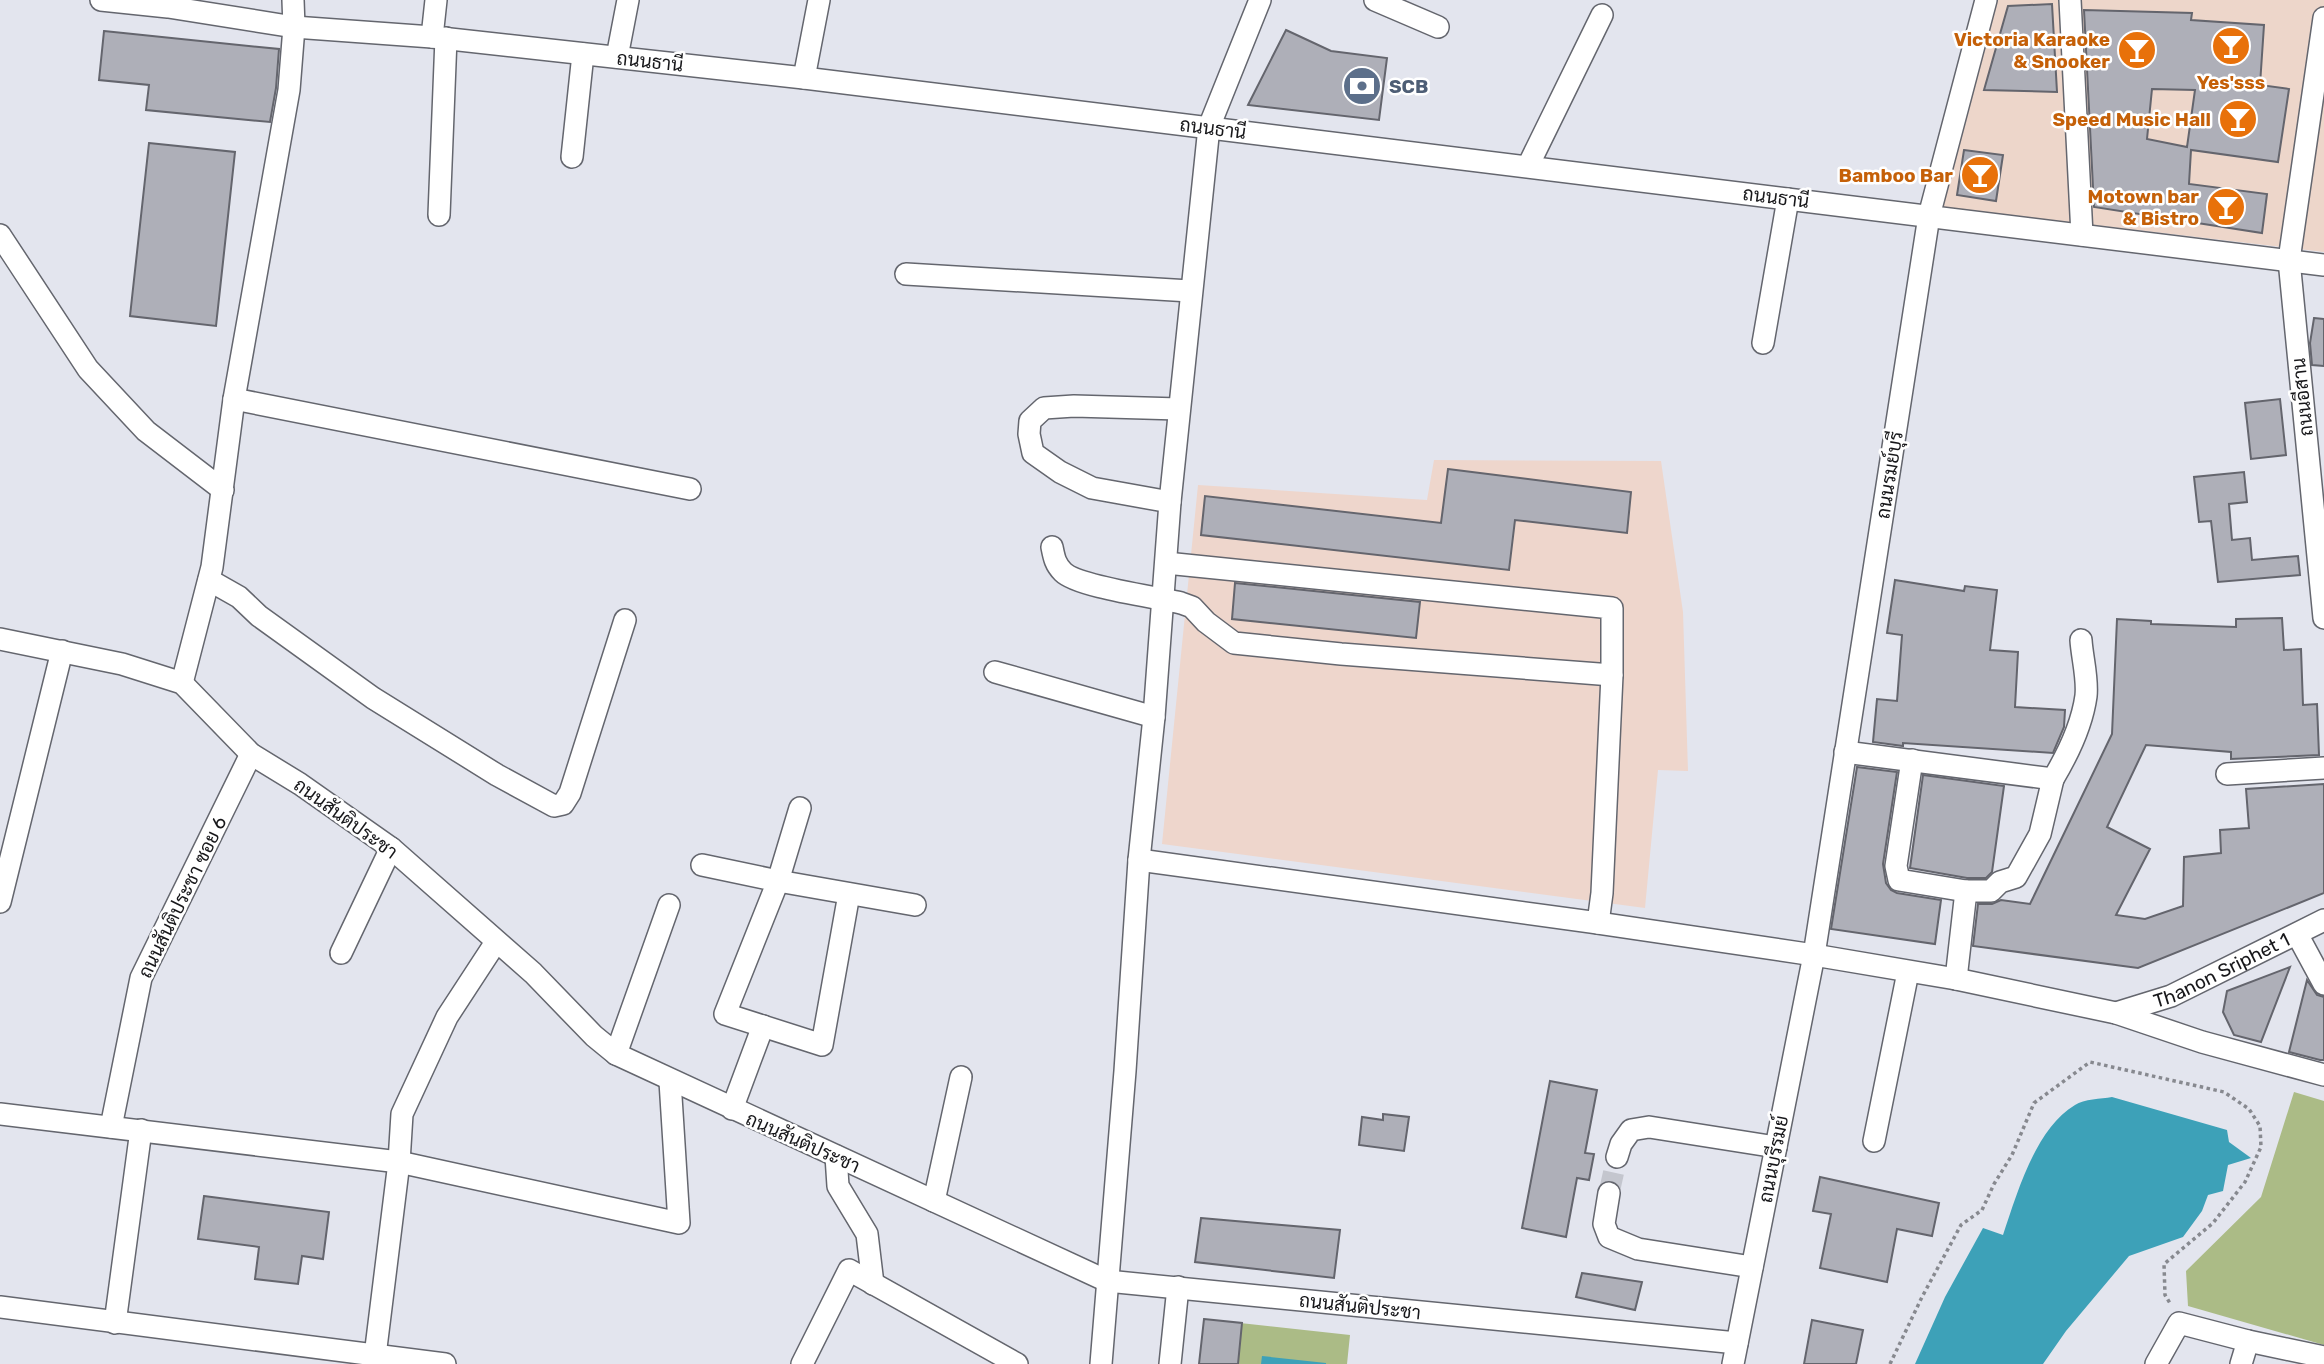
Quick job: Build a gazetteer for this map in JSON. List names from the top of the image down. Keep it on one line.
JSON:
{"streets":{"street":["ถนนธานี","ถนนอีสาน","ถนนรมย์บุรี","ถนนสันติประชา","ถนนสันติประชา ซอย 6","Thanon Sriphet 1","ถนนบุรีรมย์"]},"crossings":[["ถนนธานี","ถนนอีสาน"],["ถนนธานี","ถนนรมย์บุรี"],["ถนนรมย์บุรี","ถนนบุรีรมย์"],["ถนนสันติประชา","ถนนสันติประชา ซอย 6"],["ถนนสันติประชา","ถนนบุรีรมย์"]],"places":{"bar":["Yes'sss","Victoria Karaoke & Snooker","Speed Music Hall","Bamboo Bar","Motown bar & Bistro"],"bank":["SCB"]}}
